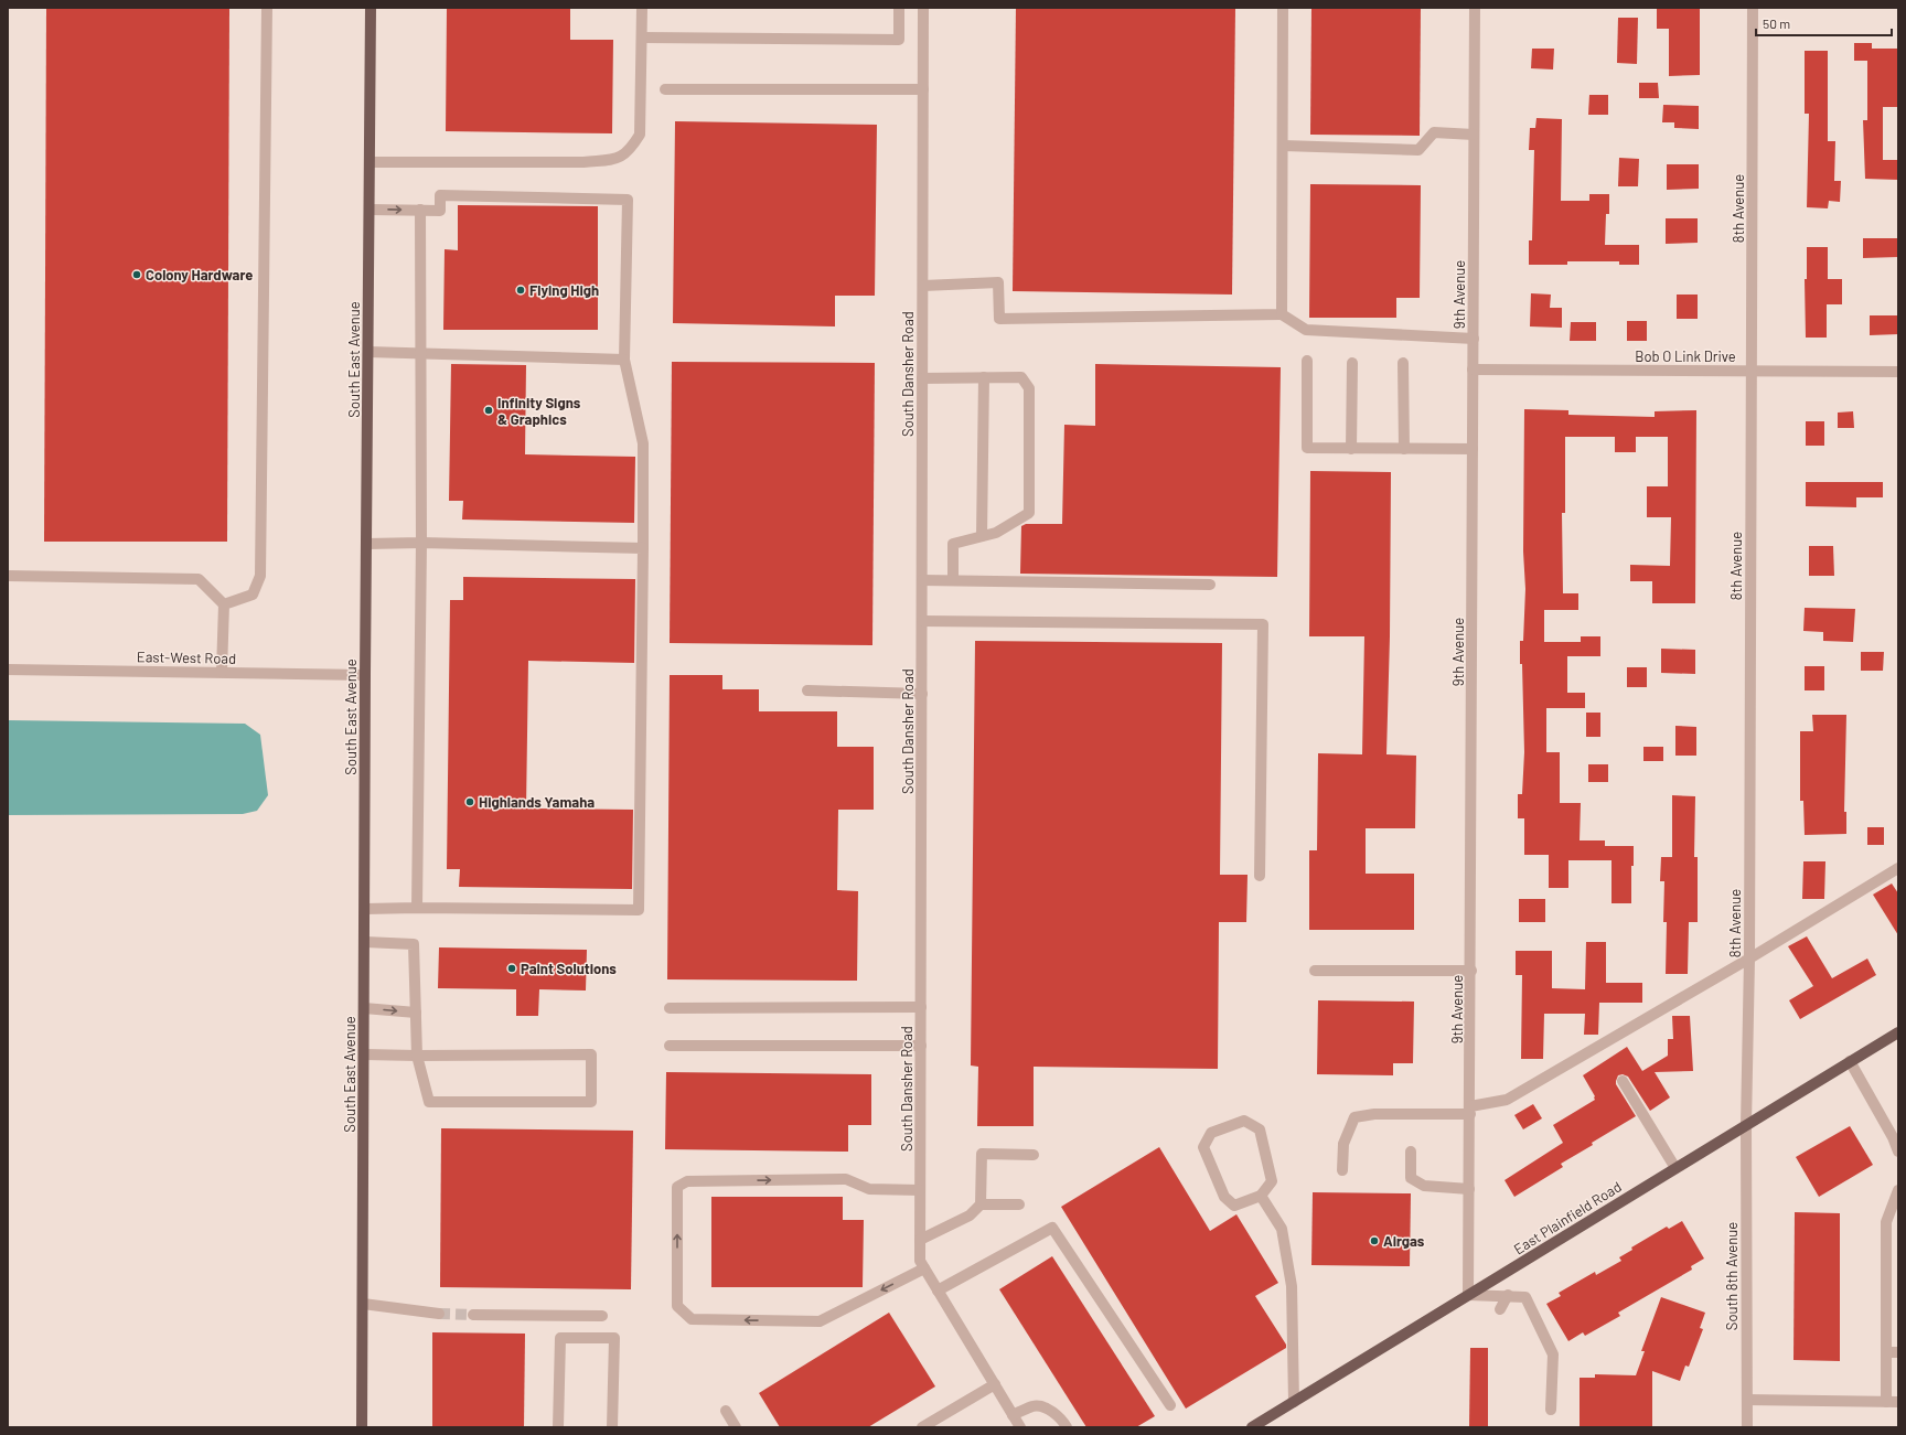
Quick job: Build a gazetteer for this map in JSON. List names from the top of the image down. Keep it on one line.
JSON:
{"streets":{"main road":["South East Avenue","East Plainfield Road"],"street":["8th Avenue","9th Avenue","Bob O Link Drive","South Dansher Road","East-West Road","South 8th Avenue"]},"crossings":[["8th Avenue","Bob O Link Drive"],["8th Avenue","East Plainfield Road"],["8th Avenue","South 8th Avenue"],["9th Avenue","Bob O Link Drive"],["9th Avenue","East Plainfield Road"],["South East Avenue","East-West Road"],["East Plainfield Road","South 8th Avenue"]],"places":["Colony Hardware","Flying High","Infinity Signs & Graphics","Highlands Yamaha","Paint Solutions","Airgas"],"scale_bar":"50 m"}
